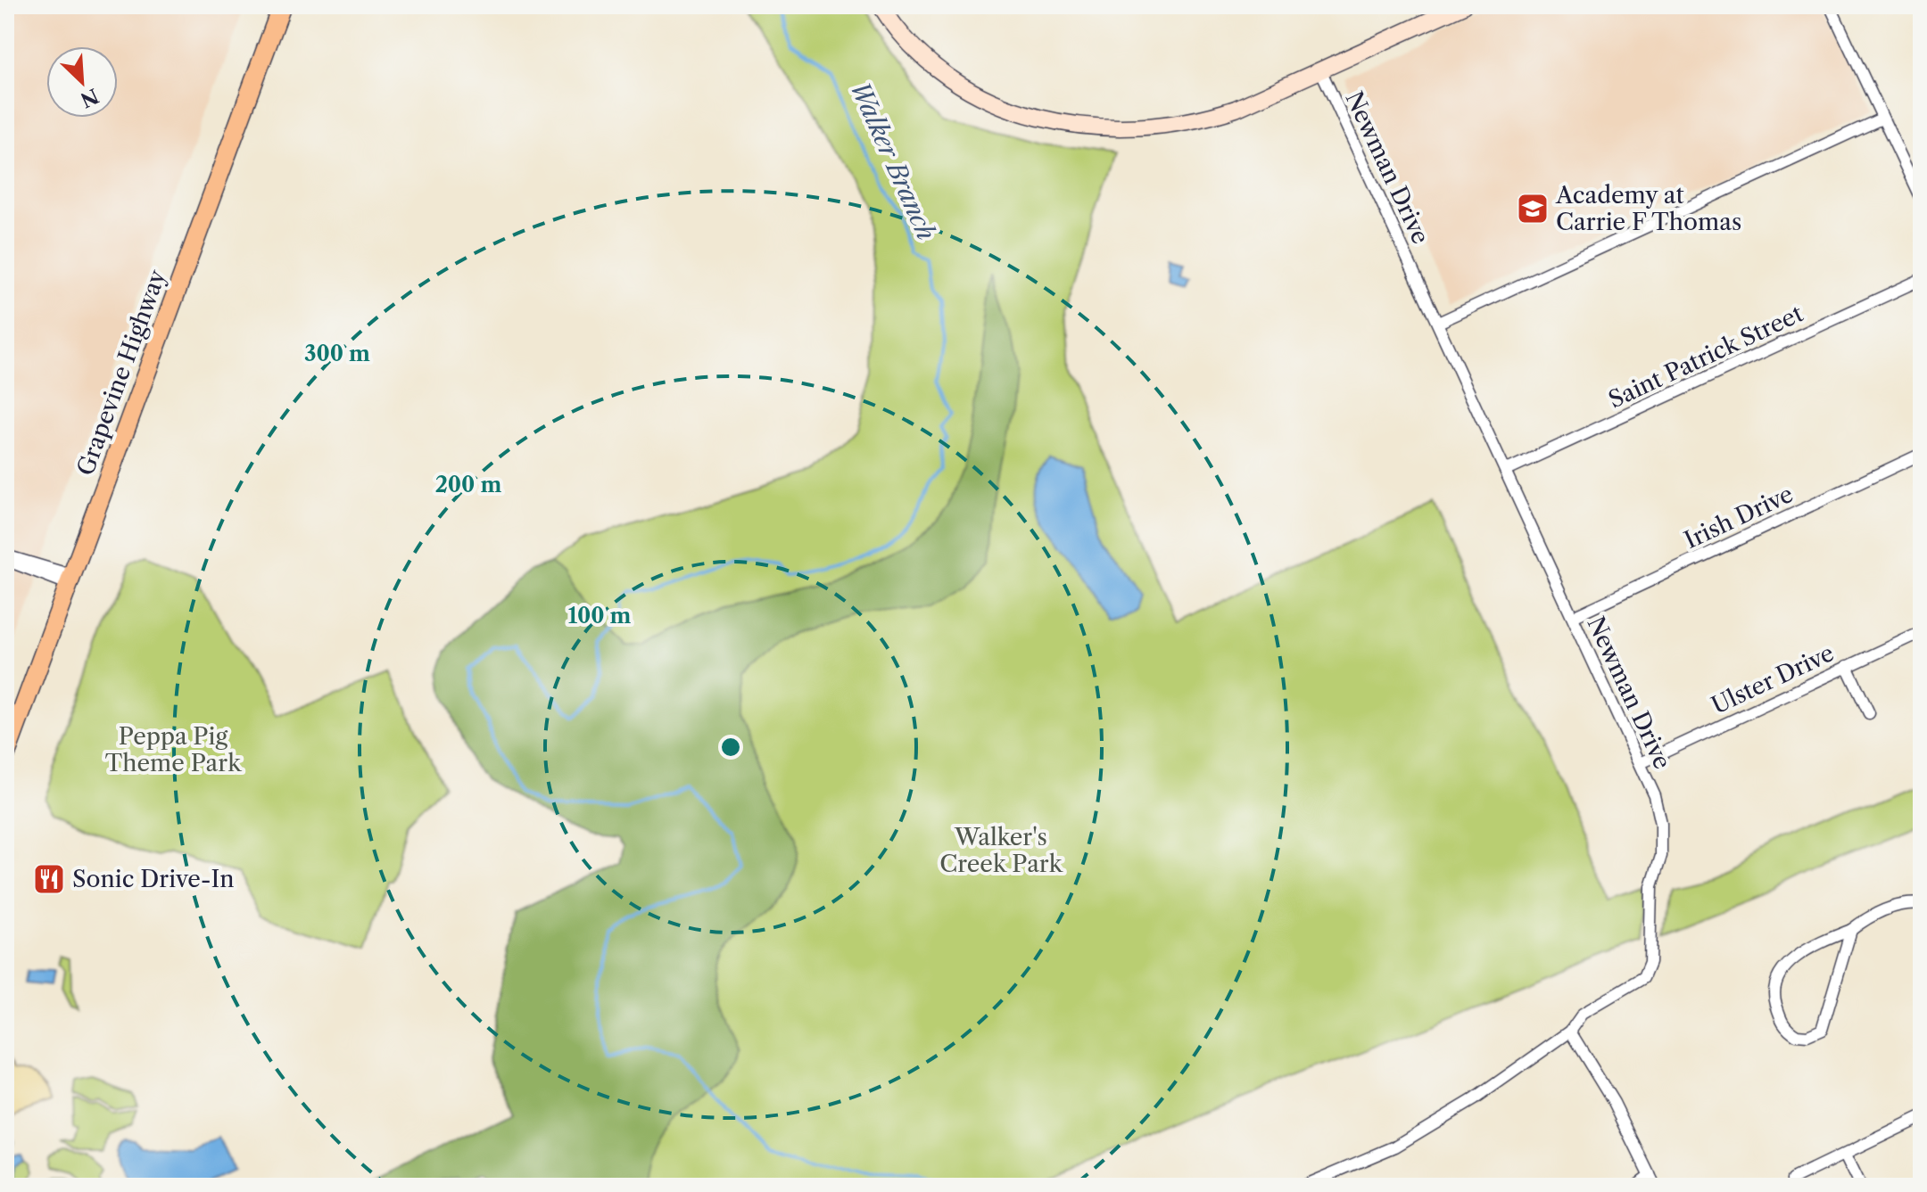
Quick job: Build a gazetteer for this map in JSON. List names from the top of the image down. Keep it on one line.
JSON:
{"streets":{"main road":["Grapevine Highway"],"street":["Newman Drive","Saint Patrick Street","Irish Drive","Ulster Drive"]},"crossings":[["Newman Drive","Saint Patrick Street"],["Newman Drive","Irish Drive"],["Newman Drive","Ulster Drive"]],"water":["Walker Branch"],"parks":["Peppa Pig Theme Park","Walker's Creek Park"],"places":{"school or university":["Academy at Carrie F Thomas"],"restaurant":["Sonic Drive-In"]},"north":"bottom right","rings":["300 m","200 m","100 m"]}
